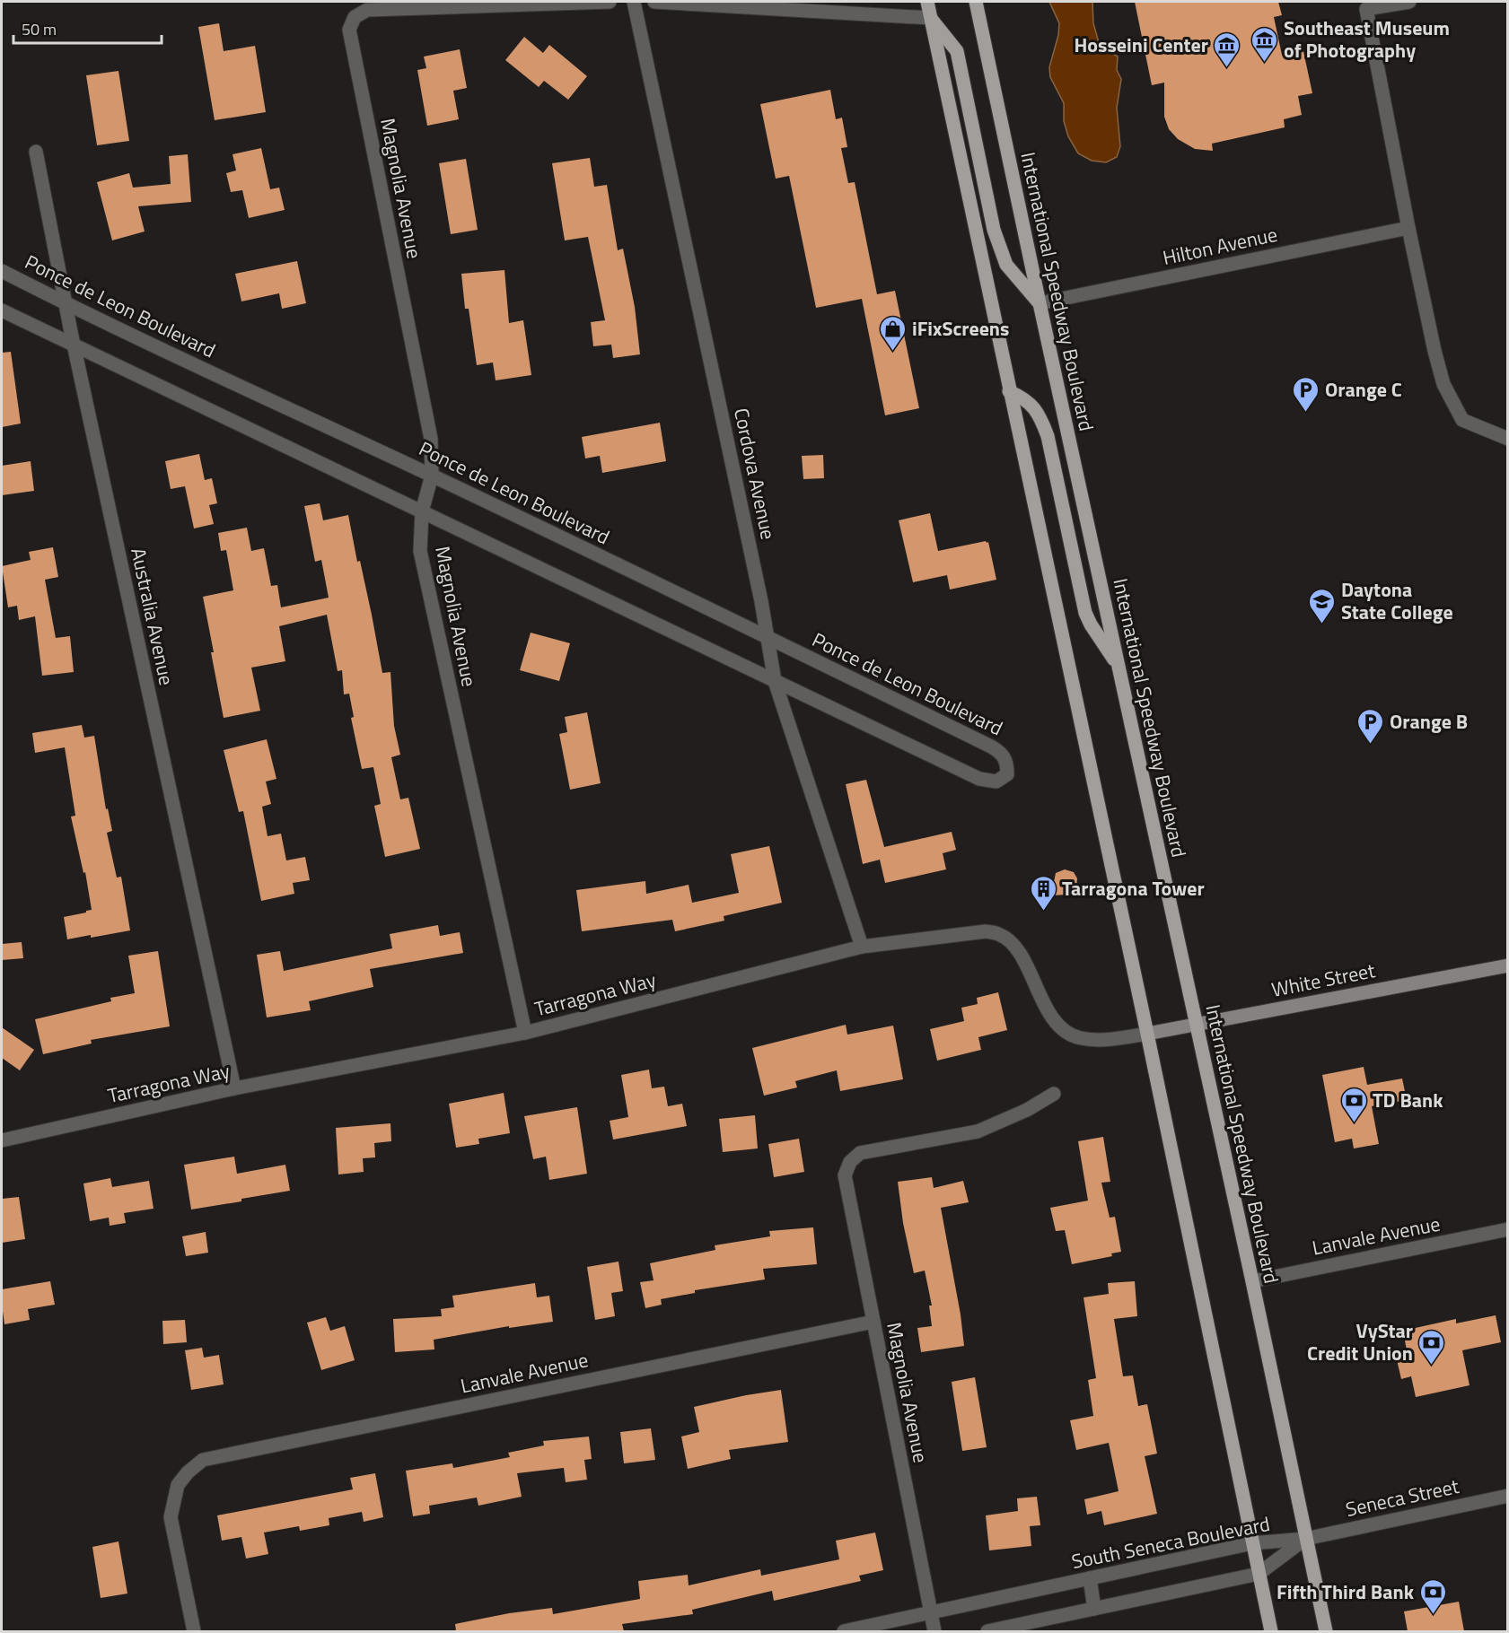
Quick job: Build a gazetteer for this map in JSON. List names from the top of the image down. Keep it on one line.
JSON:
{"streets":{"main road":["International Speedway Boulevard"],"street":["Magnolia Avenue","Hilton Avenue","Ponce de Leon Boulevard","Cordova Avenue","Australia Avenue","White Street","Tarragona Way","Lanvale Avenue","Seneca Street","South Seneca Boulevard"]},"crossings":[["Magnolia Avenue","Ponce de Leon Boulevard"],["Magnolia Avenue","Tarragona Way"],["Magnolia Avenue","Lanvale Avenue"],["Magnolia Avenue","South Seneca Boulevard"],["Hilton Avenue","International Speedway Boulevard"],["International Speedway Boulevard","White Street"],["International Speedway Boulevard","Lanvale Avenue"],["International Speedway Boulevard","Seneca Street"],["International Speedway Boulevard","South Seneca Boulevard"],["Ponce de Leon Boulevard","Cordova Avenue"],["Ponce de Leon Boulevard","Australia Avenue"],["Cordova Avenue","Tarragona Way"],["Australia Avenue","Tarragona Way"],["White Street","Tarragona Way"],["Seneca Street","South Seneca Boulevard"]],"places":{"museum":["Southeast Museum of Photography","Hosseini Center"],"shop":["iFixScreens"],"parking":["Orange C","Orange B"],"school or university":["Daytona State College"],"building":["Tarragona Tower"],"bank":["TD Bank","VyStar Credit Union","Fifth Third Bank"]},"scale_bar":"50 m"}
